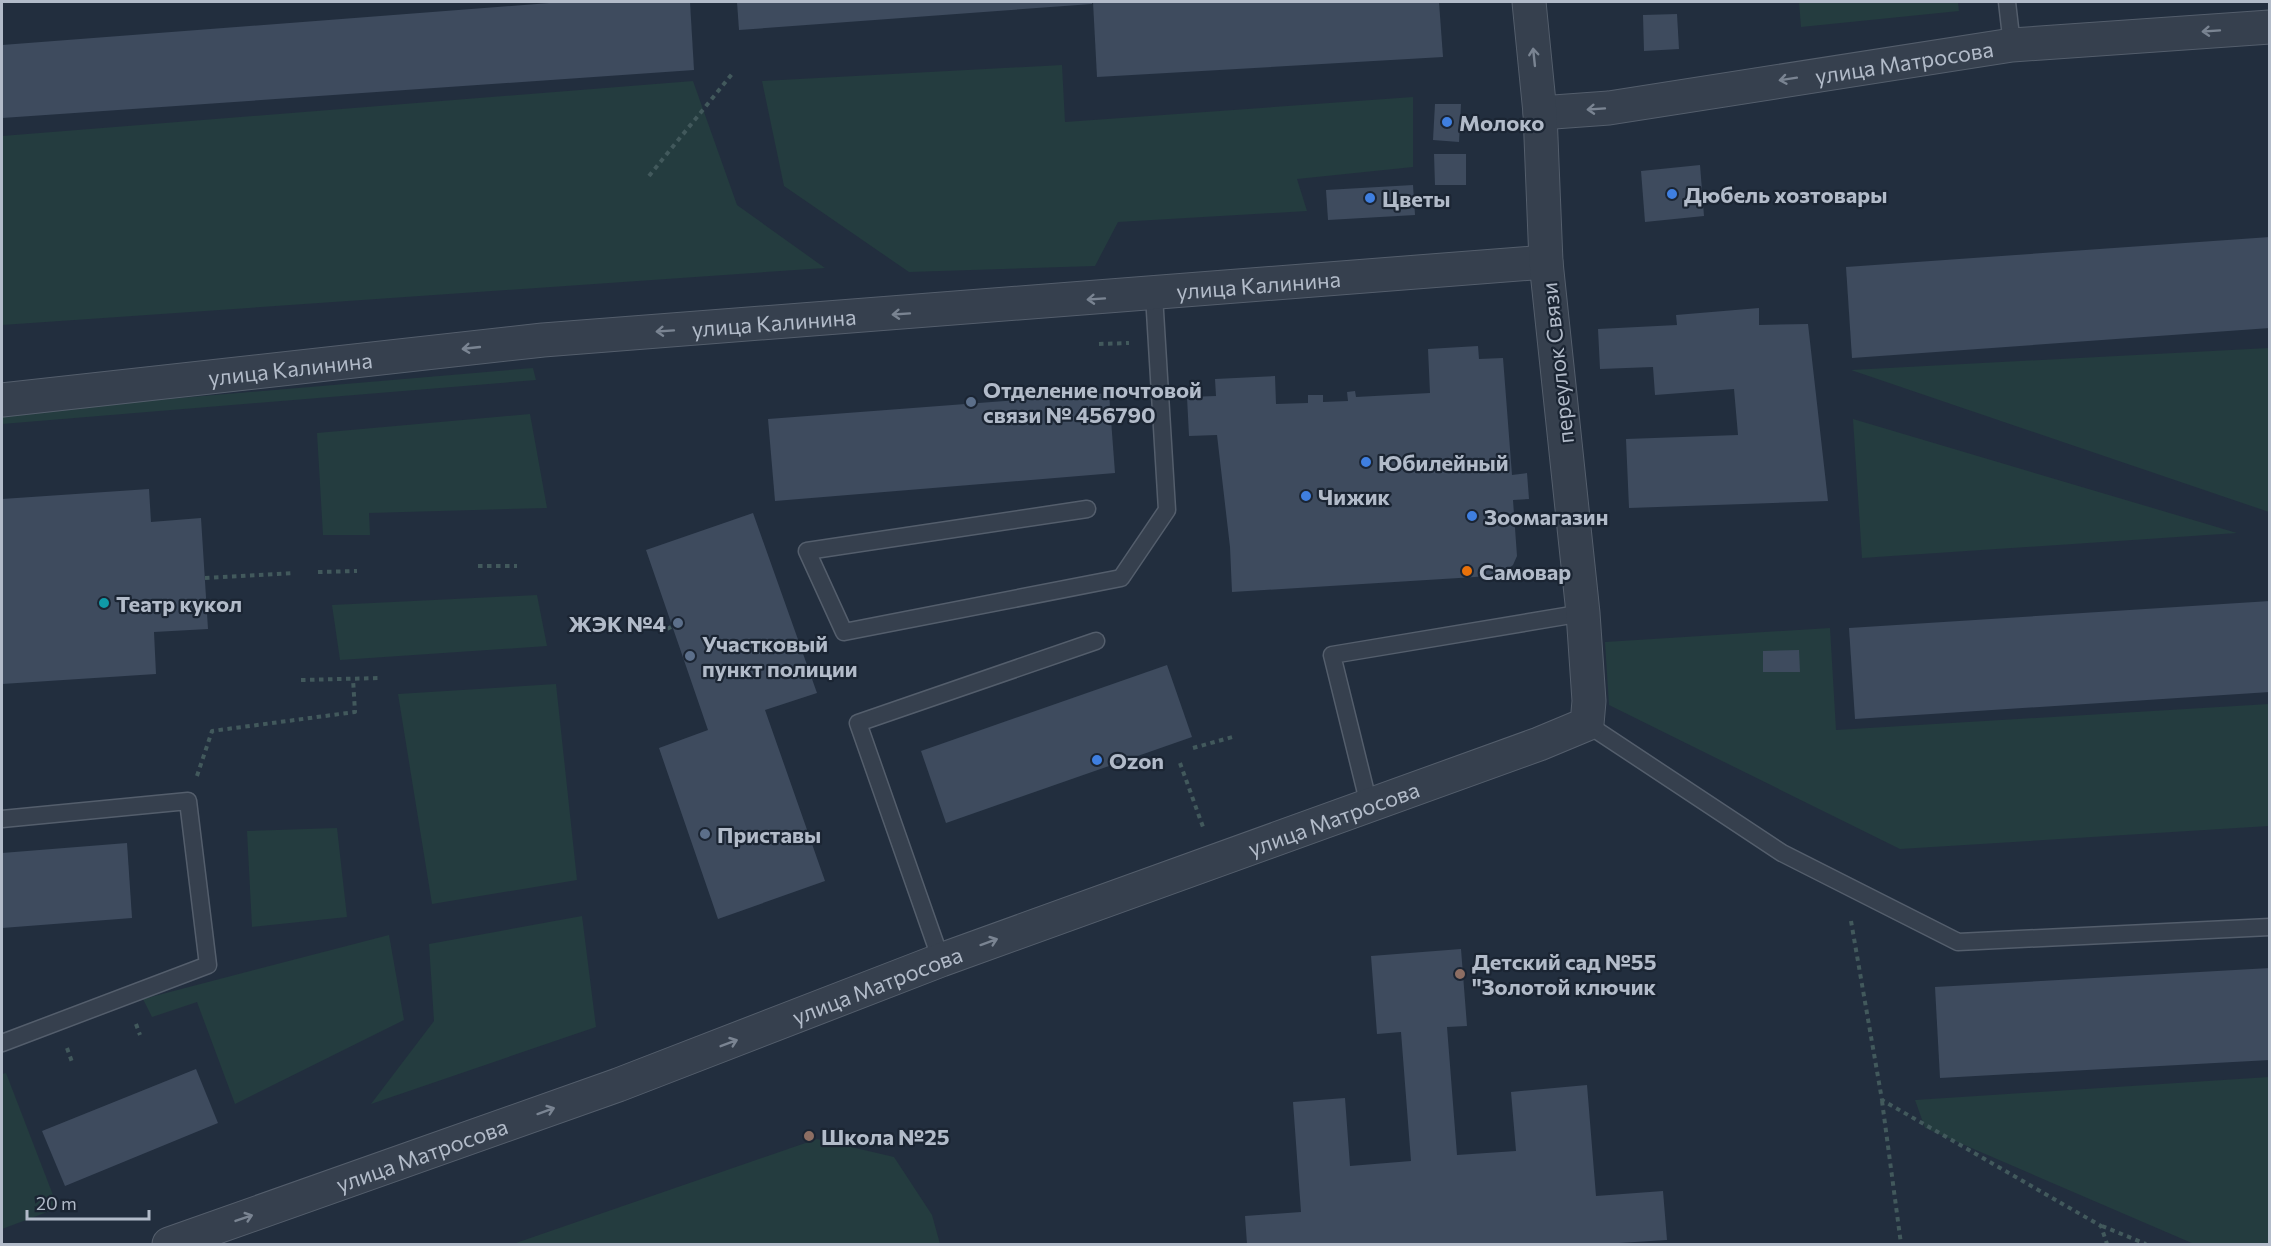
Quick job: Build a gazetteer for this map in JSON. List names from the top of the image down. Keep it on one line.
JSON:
{"streets":{"street":["улица Матросова","улица Калинина","переулок Связи"]},"crossings":[["улица Матросова","переулок Связи"],["улица Калинина","переулок Связи"]],"one_way":["улица Калинина"],"places":["Молоко","Дюбель хозтовары","Цветы","Отделение почтовой связи № 456790","Юбилейный","Чижик","Зоомагазин","Самовар","Театр кукол","ЖЭК №4","Участковый пункт полиции","Ozon","Приставы","Детский сад №55 \"Золотой ключик","Школа №25"],"scale_bar":"20 m"}
